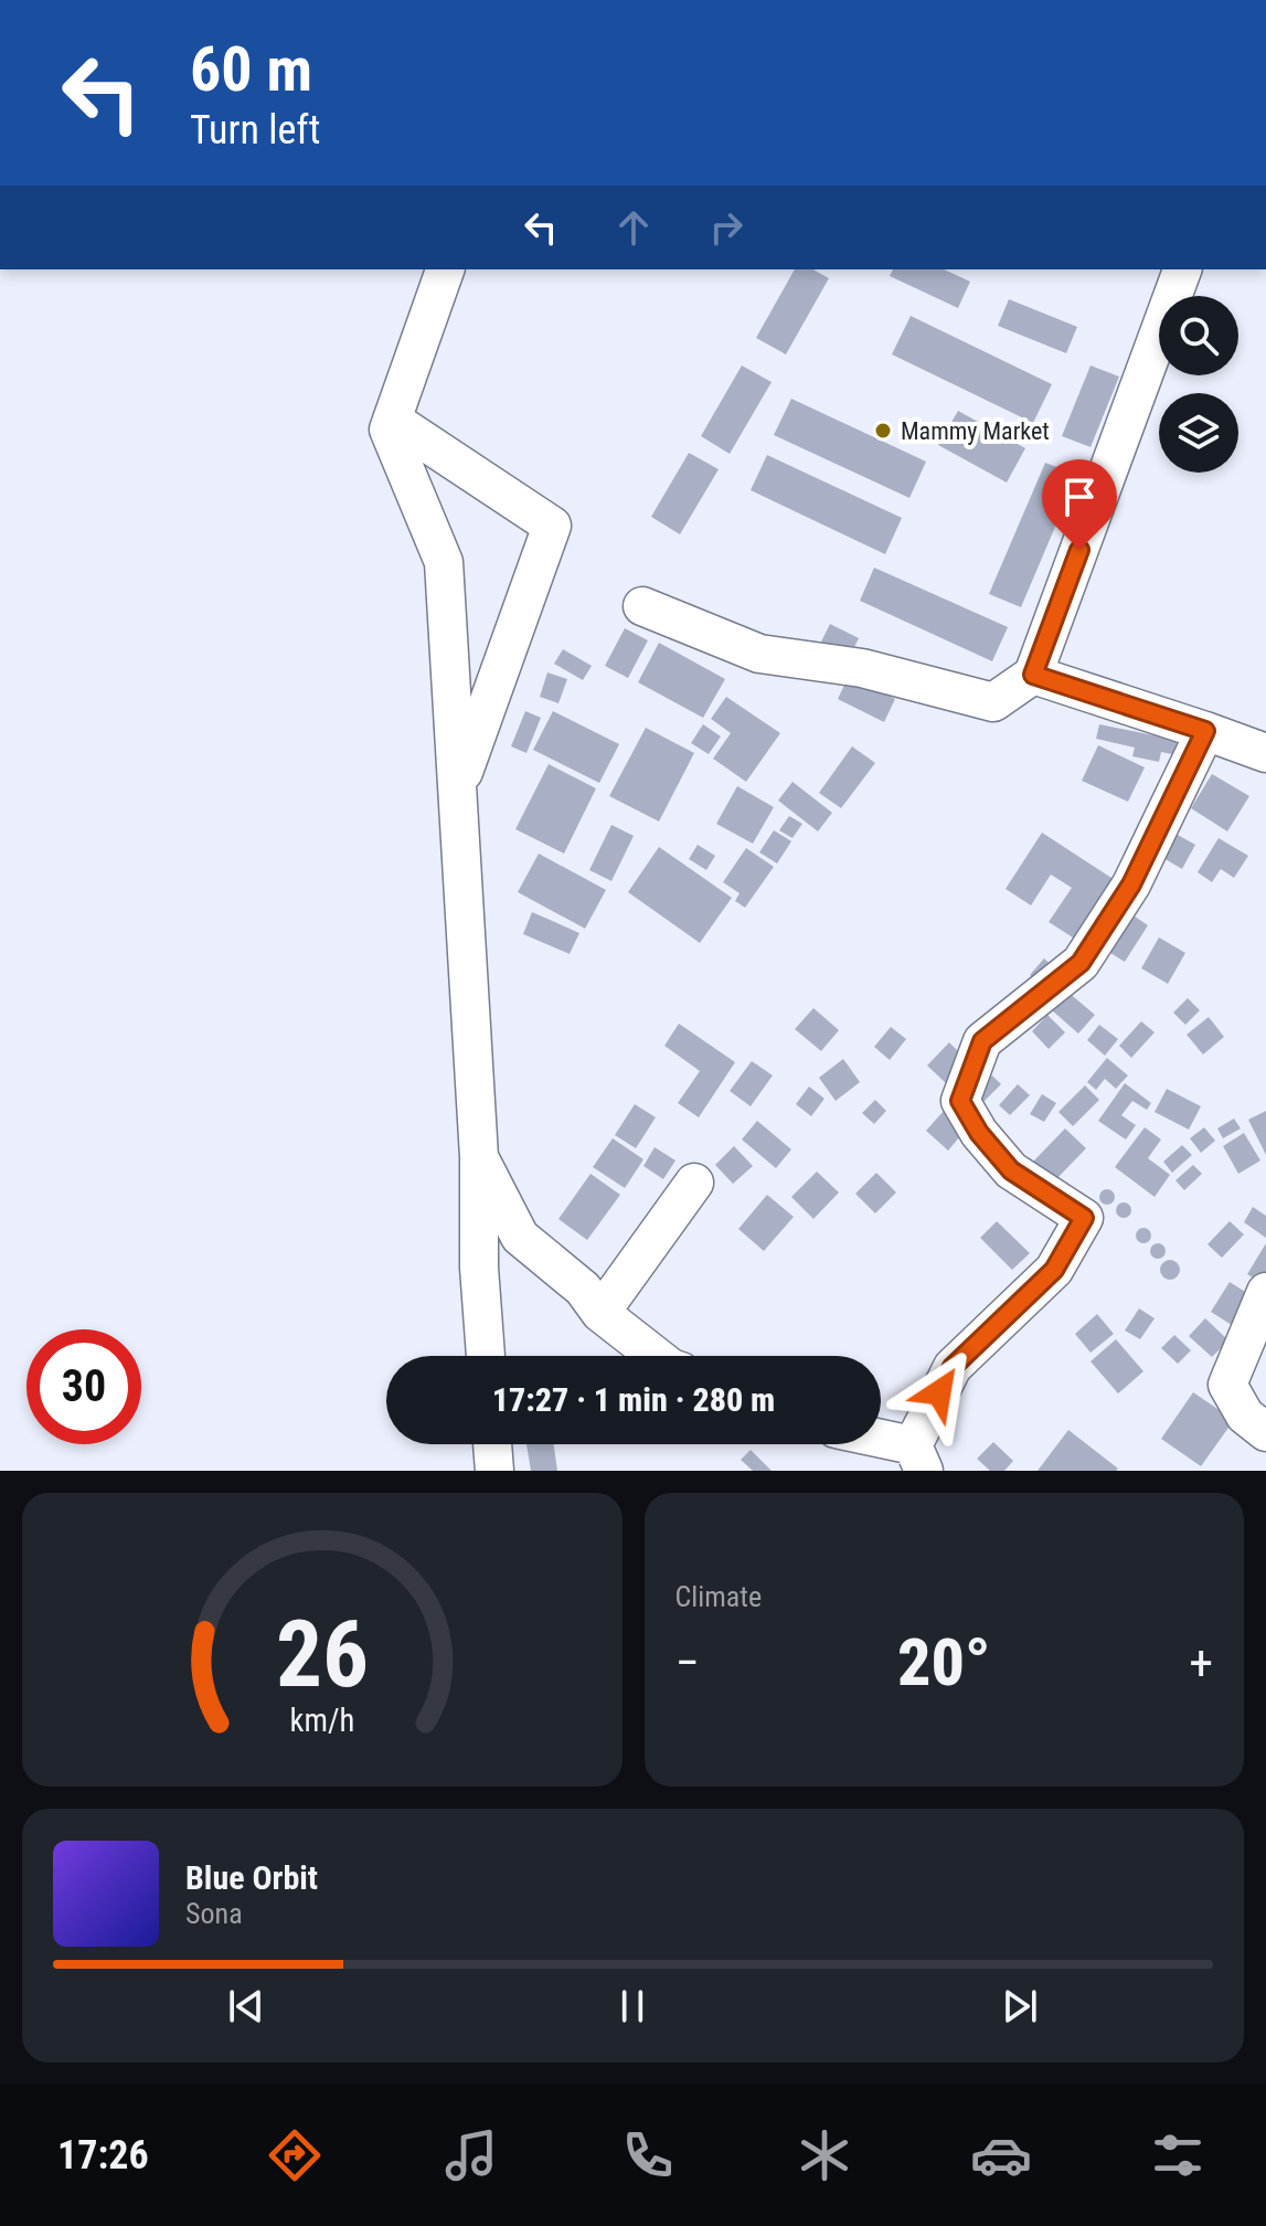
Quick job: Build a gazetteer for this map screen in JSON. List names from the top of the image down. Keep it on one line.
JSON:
{"places":["Mammy Market"],"page":{"turn":["60 m","Turn left"],"limit":"30","trip":"17:27 · 1 min · 280 m","tile":"Climate","heat":["−","20°","+"],"song":["Blue Orbit","Sona"],"tabs":"17:26","gauge":["26","km/h"]}}
